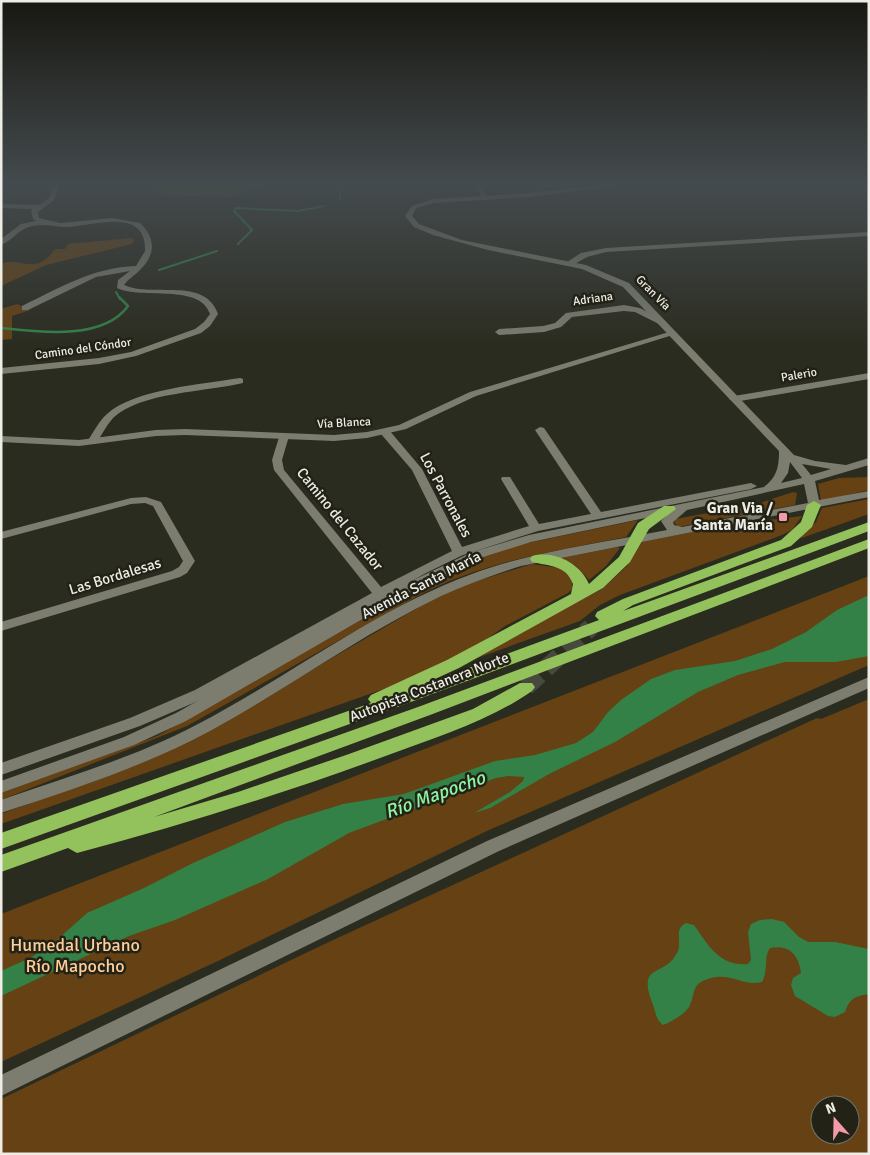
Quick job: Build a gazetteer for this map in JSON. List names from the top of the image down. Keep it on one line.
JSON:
{"streets":{"highway":["Autopista Costanera Norte"],"street":["Gran Vía","Adriana","Camino del Cóndor","Palerio","Vía Blanca","Los Parronales","Camino del Cazador","Las Bordalesas","Avenida Santa María"]},"crossings":[["Gran Vía","Adriana"],["Gran Vía","Palerio"],["Gran Vía","Vía Blanca"],["Gran Vía","Avenida Santa María"],["Vía Blanca","Los Parronales"],["Vía Blanca","Camino del Cazador"],["Los Parronales","Avenida Santa María"],["Camino del Cazador","Avenida Santa María"]],"water":["Río Mapocho"],"parks":["Humedal Urbano Río Mapocho"],"places":{"transit":["Gran Via / Santa María"]},"north":"top"}
